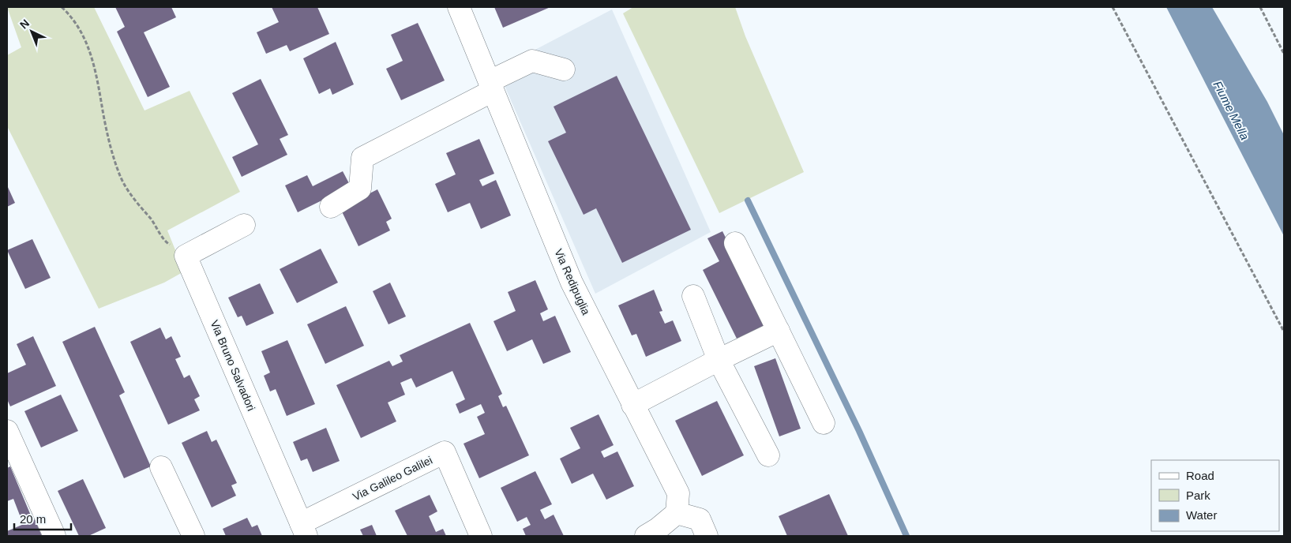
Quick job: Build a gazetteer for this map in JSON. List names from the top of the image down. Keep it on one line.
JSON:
{"streets":{"street":["Via Redipuglia","Via Bruno Salvadori","Via Galileo Galilei"]},"crossings":[["Via Bruno Salvadori","Via Galileo Galilei"]],"water":["Fiume Mella"],"legend":["Road","Park","Water"],"scale_bar":"20 m","north":"top left"}
